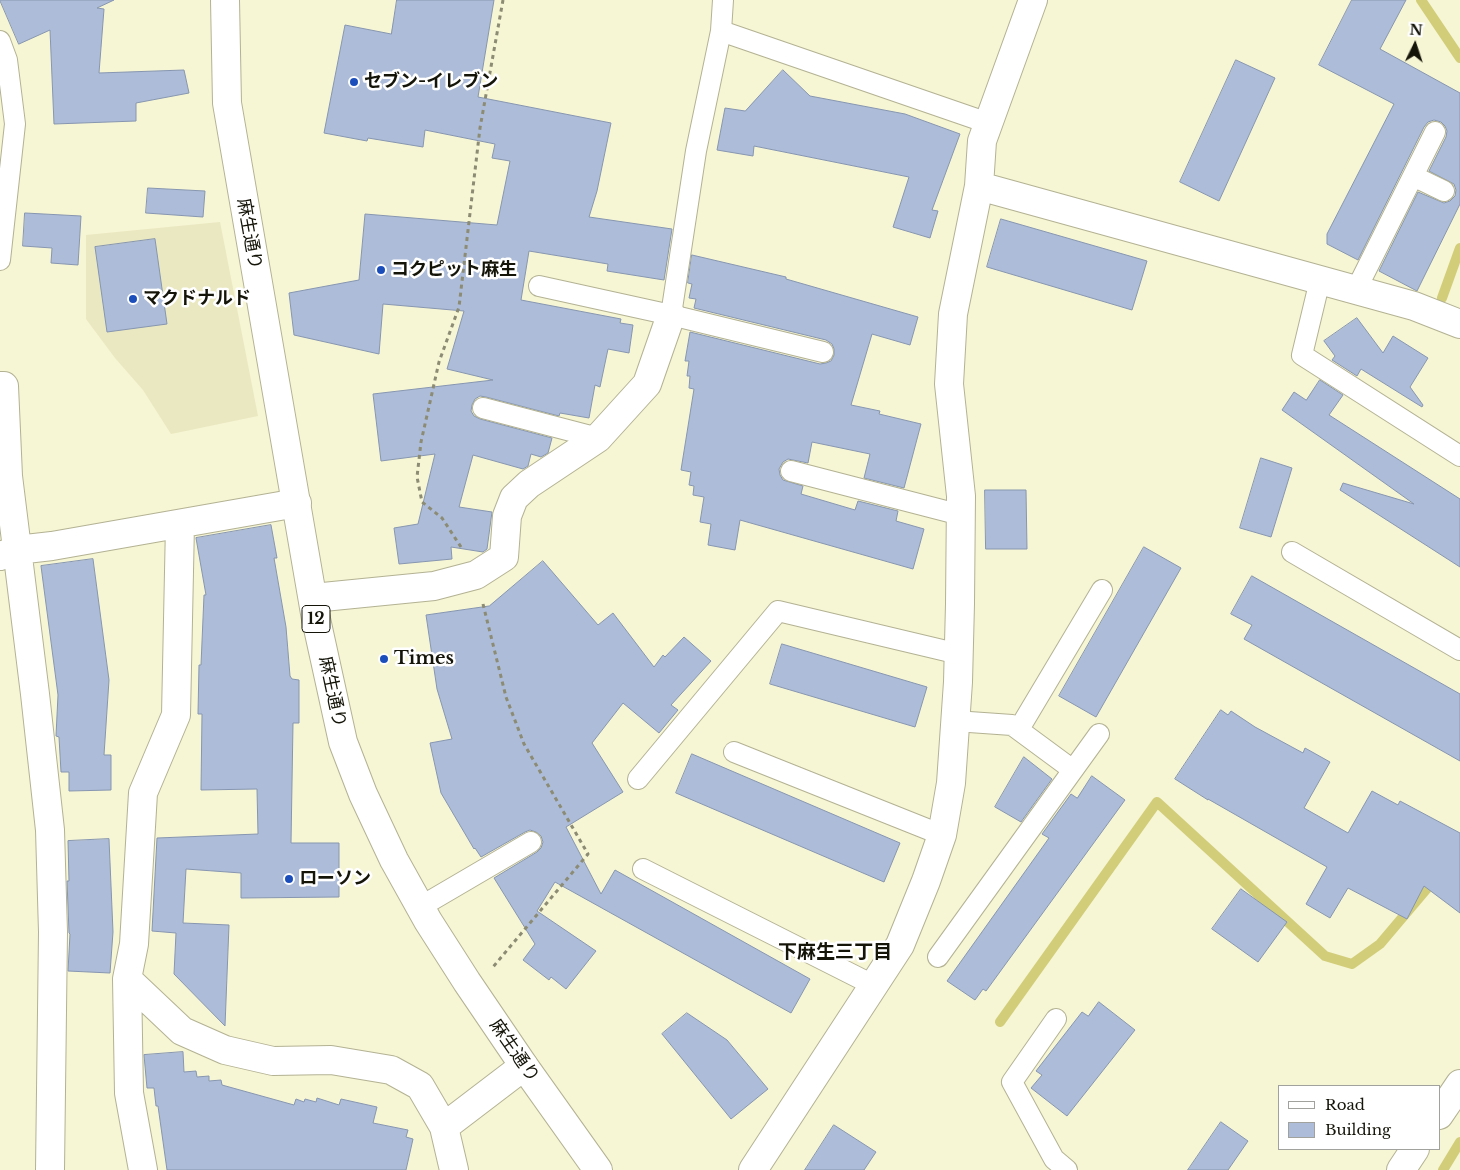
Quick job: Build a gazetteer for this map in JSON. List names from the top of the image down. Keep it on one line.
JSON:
{"streets":{"street":["麻生通り","12"]},"districts":["下麻生三丁目"],"places":["セブン-イレブン","コクピット麻生","マクドナルド","Times","ローソン"],"legend":["Road","Building"],"north":"top"}
